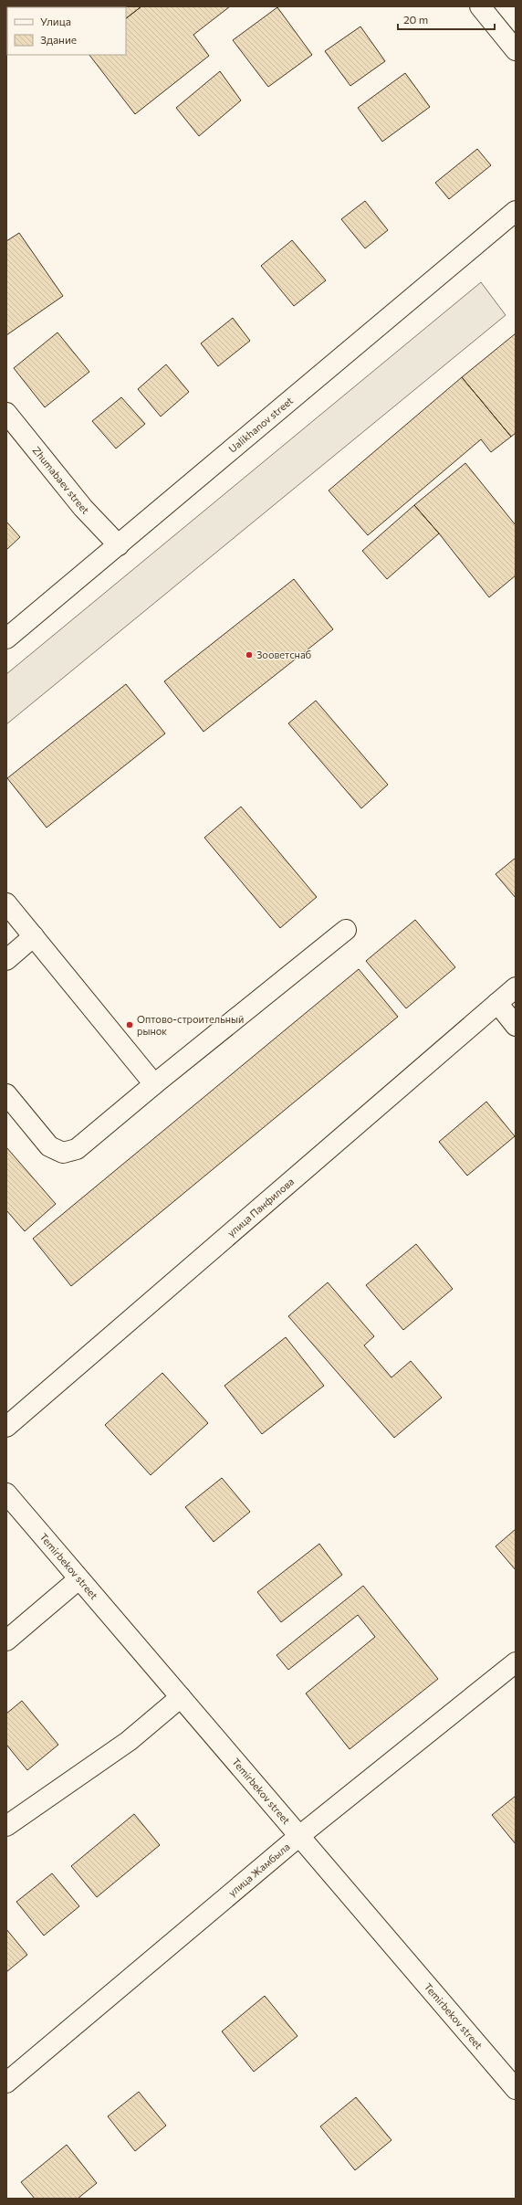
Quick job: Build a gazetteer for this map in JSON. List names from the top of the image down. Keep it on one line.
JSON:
{"streets":{"street":["Ualikhanov street","Zhumabaev street","улица Панфилова","Temirbekov street","улица Жамбыла"]},"crossings":[["Ualikhanov street","Zhumabaev street"],["Temirbekov street","улица Жамбыла"]],"places":["Зооветснаб","Оптово-строительный рынок"],"legend":["Улица","Здание"],"scale_bar":"20 m"}
